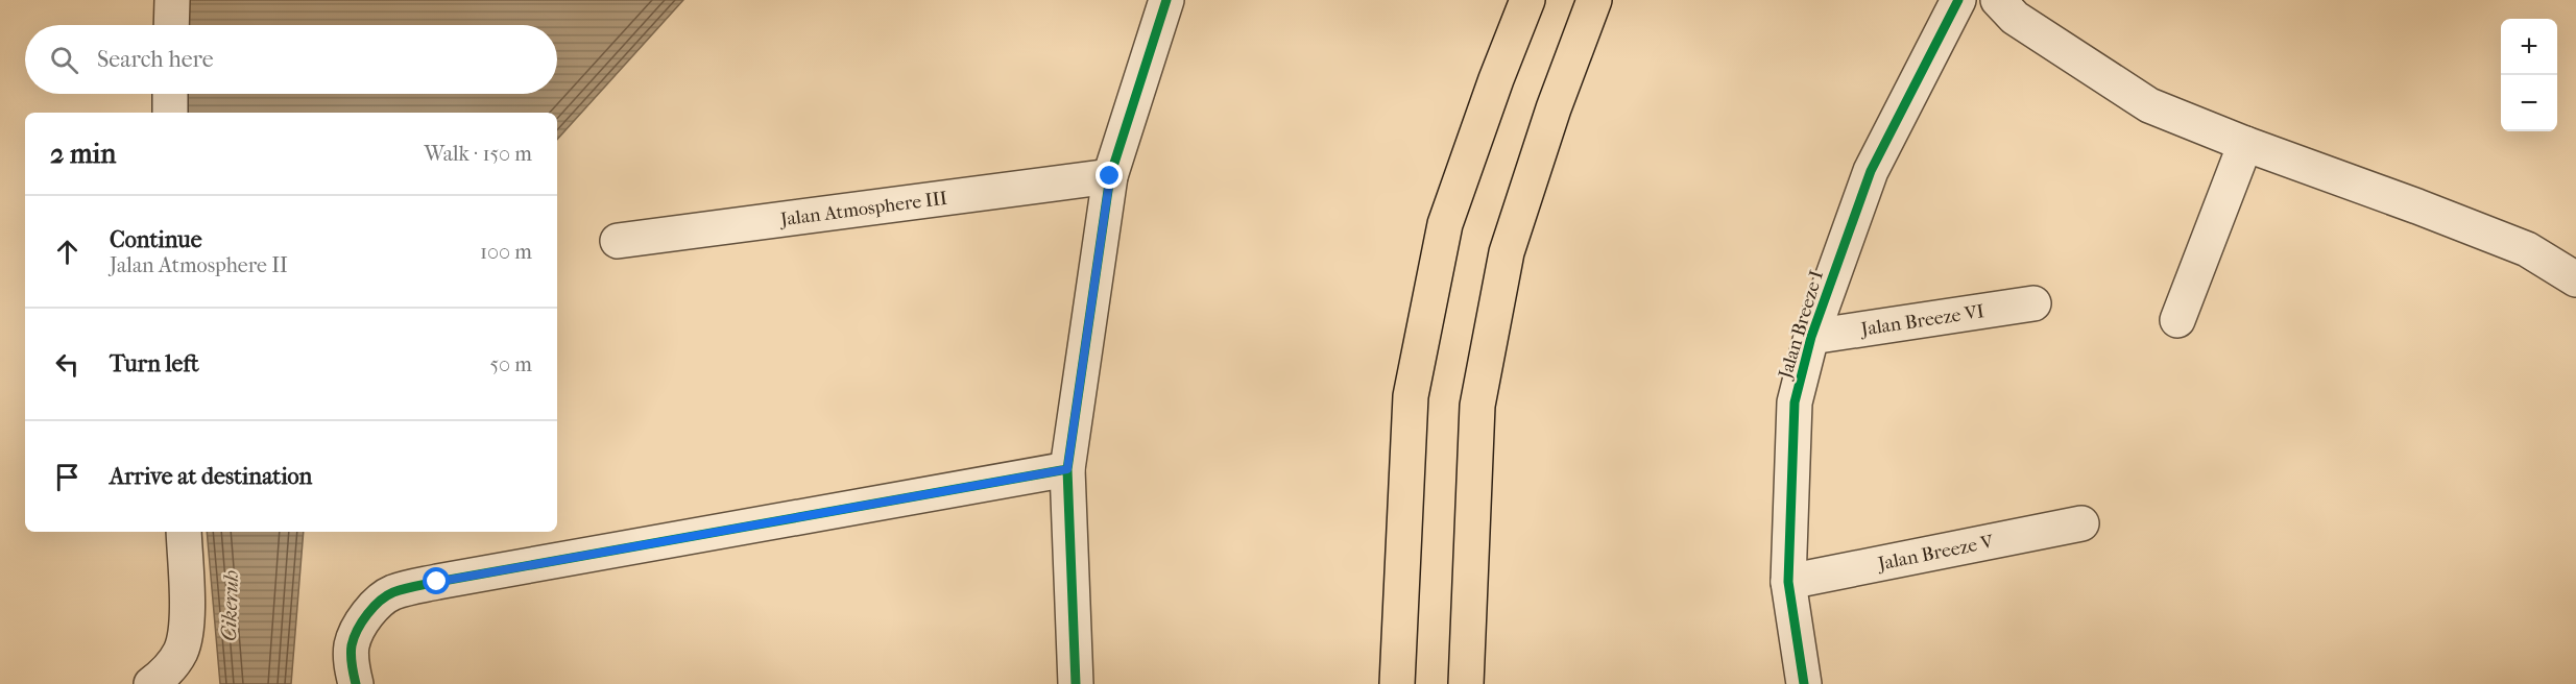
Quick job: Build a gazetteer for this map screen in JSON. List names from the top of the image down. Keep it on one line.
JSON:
{"streets":{"street":["Jalan Atmosphere III","Jalan Breeze VI","Jalan Breeze I","Jalan Breeze V"]},"crossings":[["Jalan Breeze VI","Jalan Breeze I"],["Jalan Breeze I","Jalan Breeze V"]],"water":["Cikeruh"],"page":{"map_buttons":["+","−"],"search":"Search here","heading":["2 min","Walk · 150 m"],"list":[["Continue","Jalan Atmosphere II","100 m"],["Turn left","50 m"],"Arrive at destination"]}}
